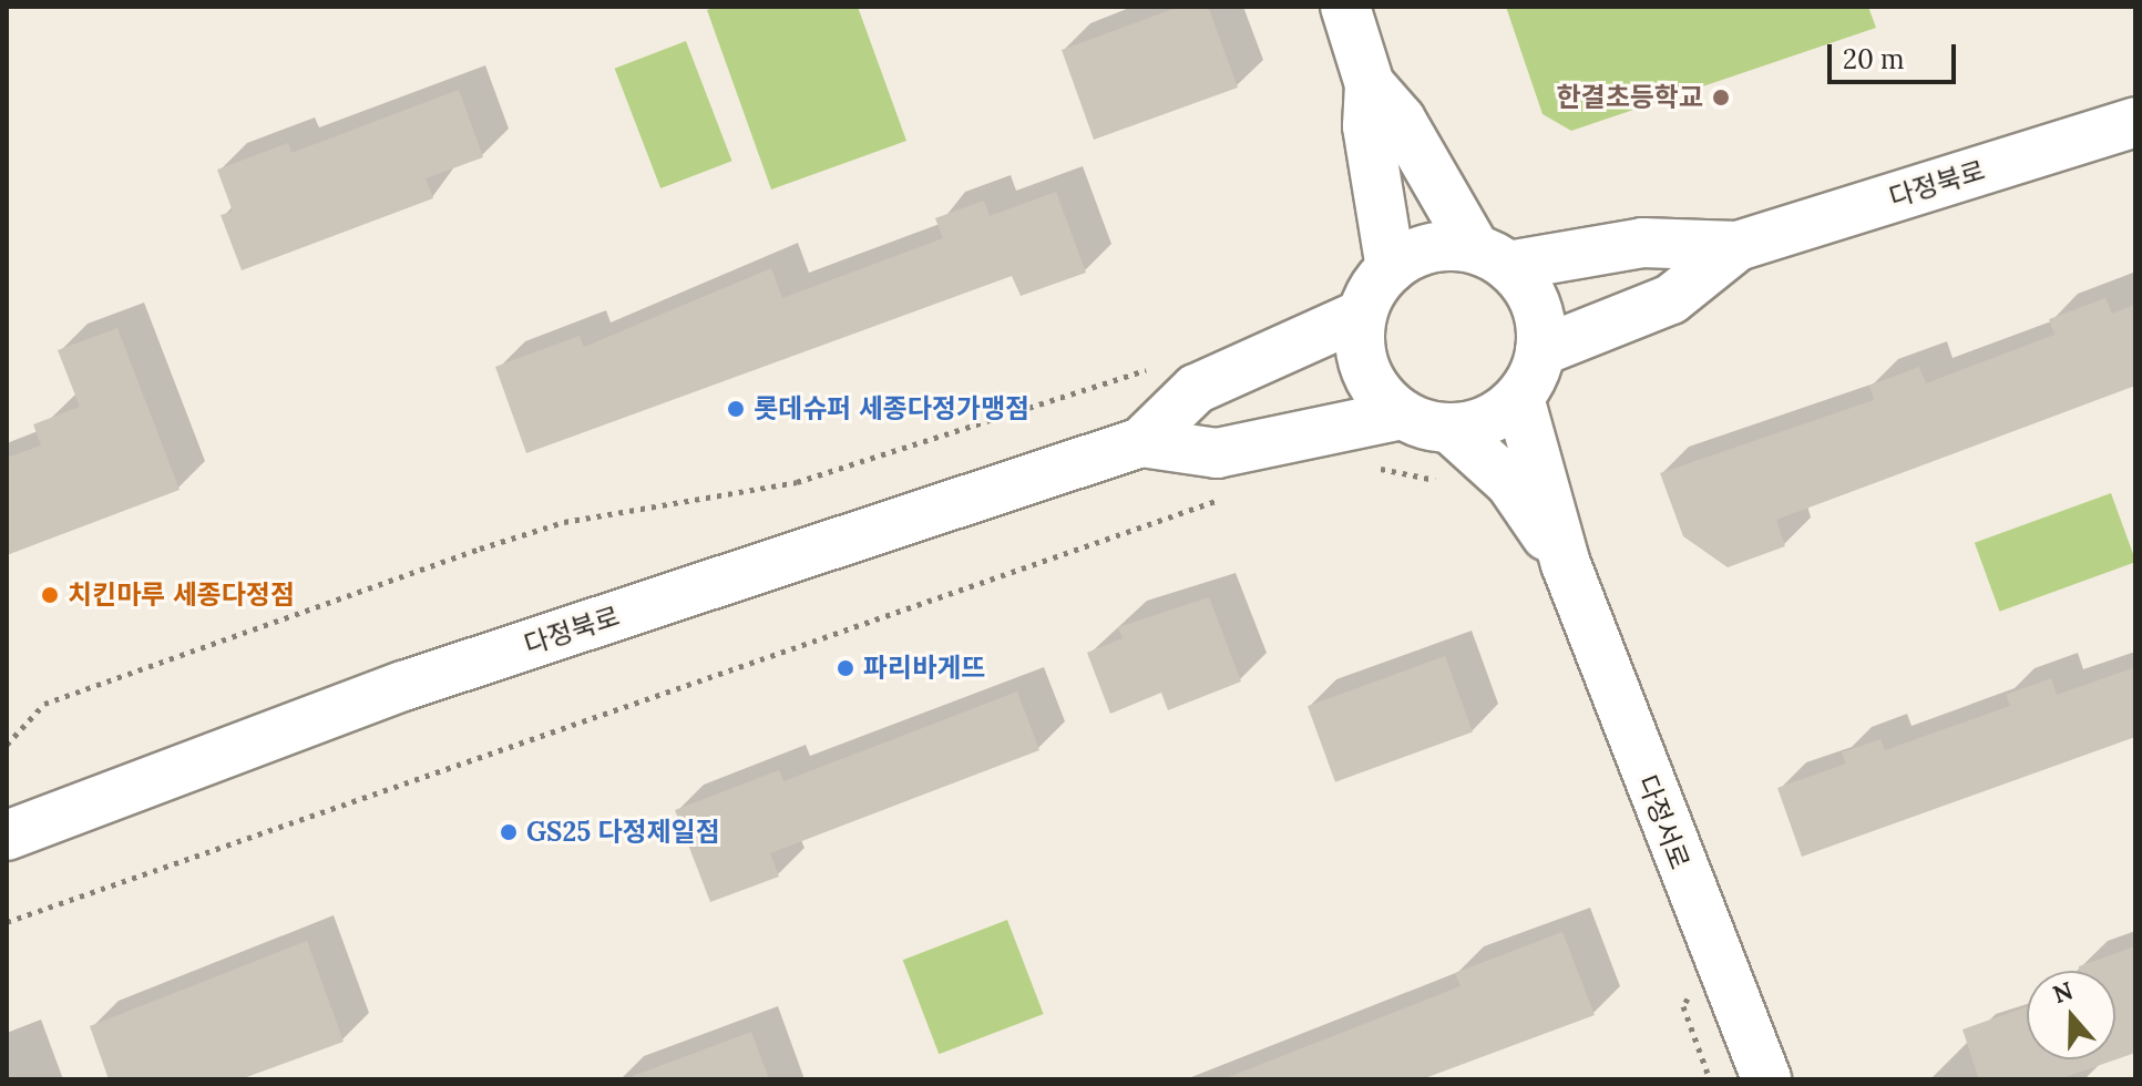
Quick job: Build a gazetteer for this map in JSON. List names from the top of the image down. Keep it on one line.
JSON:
{"streets":{"street":["다정북로","다정서로"]},"places":["한결초등학교","롯데슈퍼 세종다정가맹점","치킨마루 세종다정점","파리바게뜨","GS25 다정제일점"],"scale_bar":"20 m","north":"top"}
